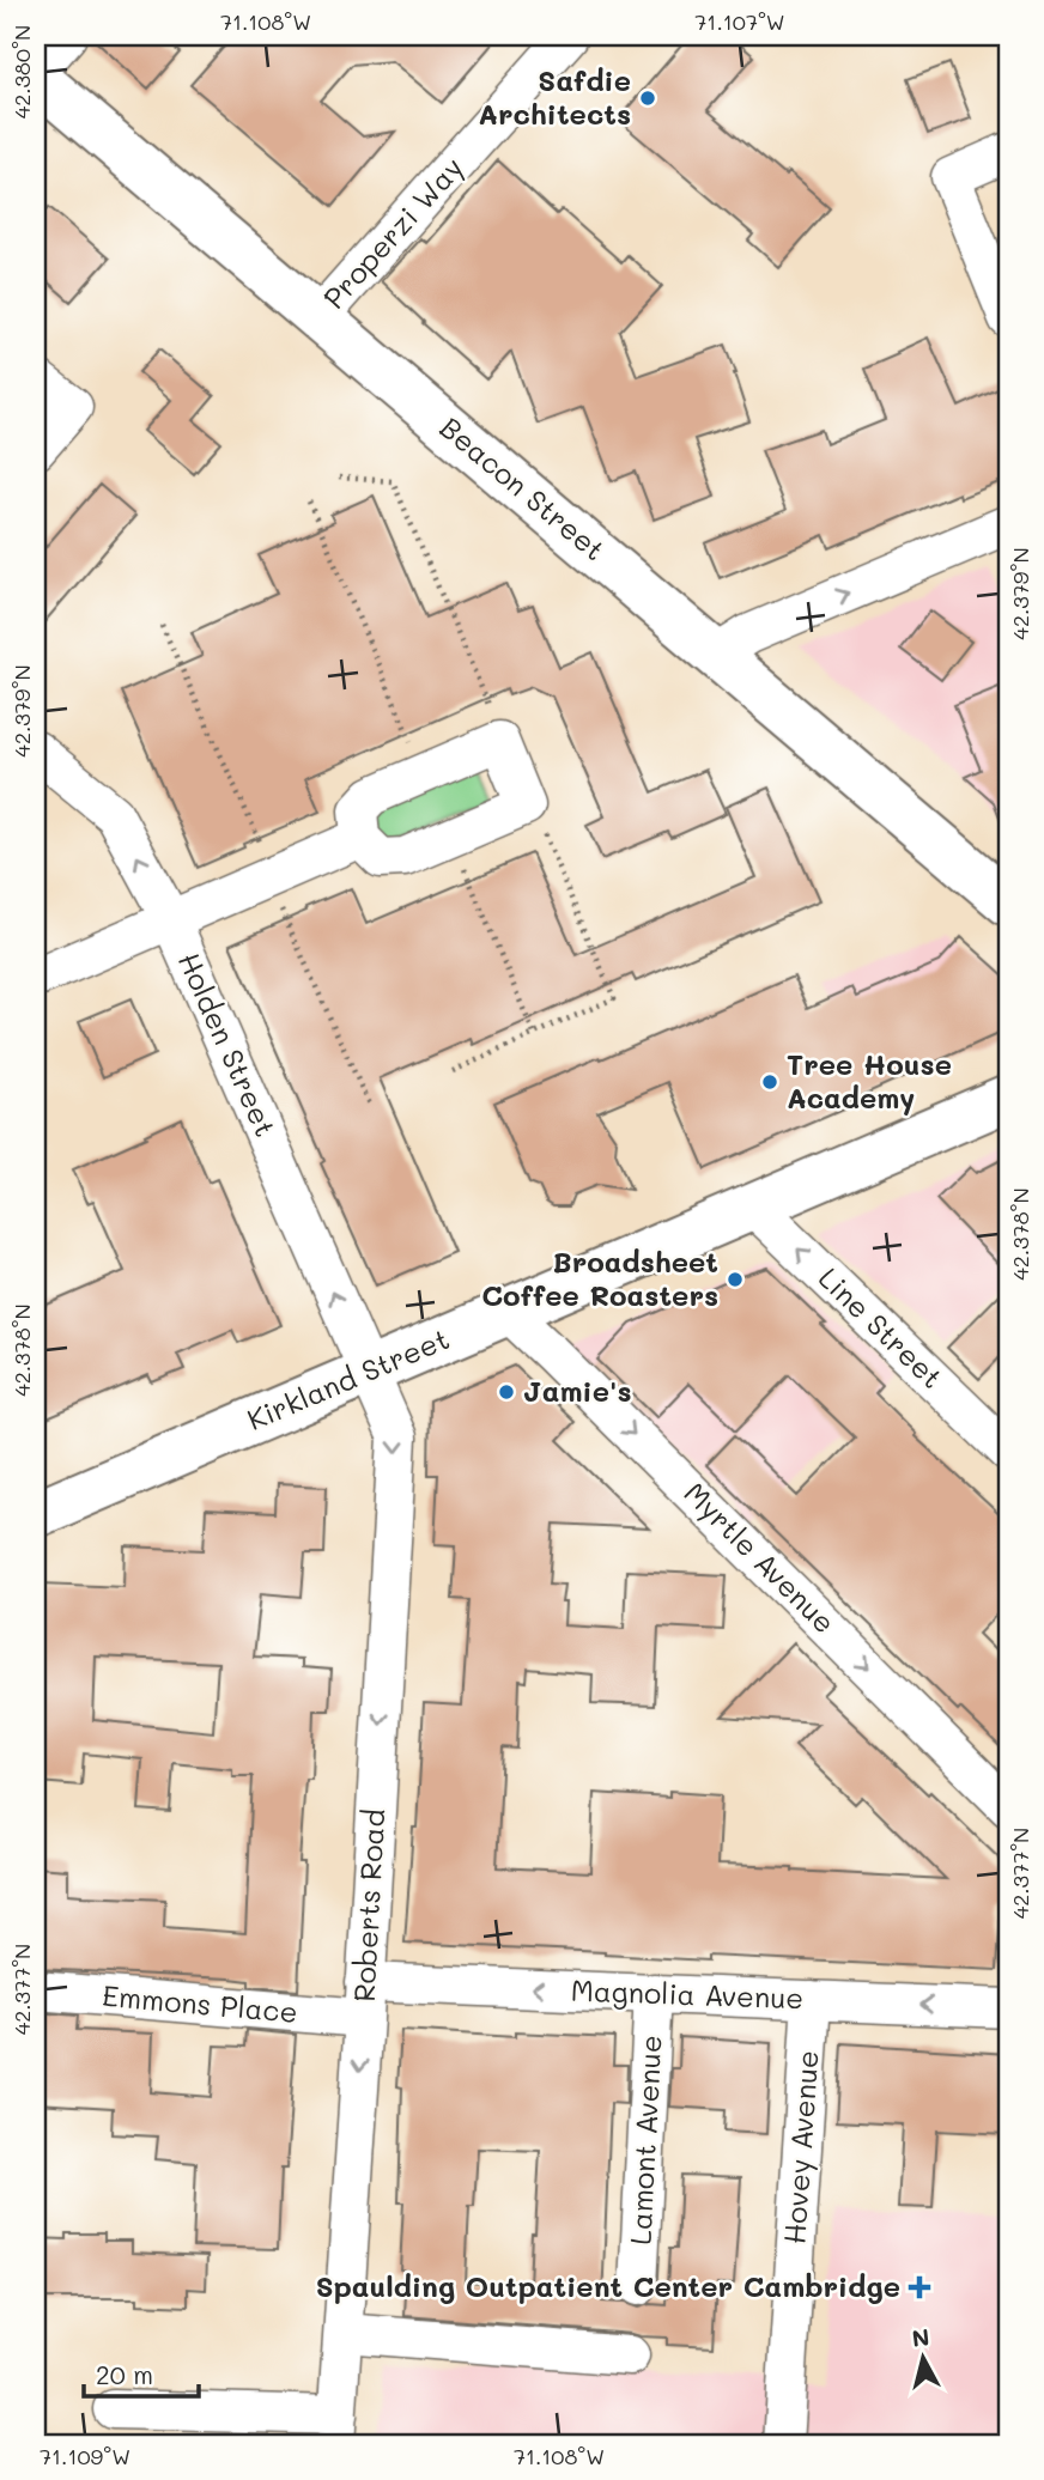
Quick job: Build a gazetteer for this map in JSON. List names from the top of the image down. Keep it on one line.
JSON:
{"streets":{"main road":["Beacon Street","Kirkland Street"],"street":["Properzi Way","Holden Street","Line Street","Myrtle Avenue","Roberts Road","Magnolia Avenue","Emmons Place","Lamont Avenue","Hovey Avenue"]},"crossings":[["Properzi Way","Beacon Street"],["Holden Street","Kirkland Street"],["Holden Street","Roberts Road"],["Line Street","Kirkland Street"],["Kirkland Street","Myrtle Avenue"],["Kirkland Street","Roberts Road"],["Roberts Road","Magnolia Avenue"],["Roberts Road","Emmons Place"],["Magnolia Avenue","Emmons Place"],["Magnolia Avenue","Lamont Avenue"],["Magnolia Avenue","Hovey Avenue"]],"one_way":["Holden Street","Line Street","Myrtle Avenue","Roberts Road","Magnolia Avenue"],"places":{"other":["Safdie Architects","Tree House Academy","Broadsheet Coffee Roasters","Jamie's"],"health":["Spaulding Outpatient Center Cambridge"]},"scale_bar":"20 m","north":"top","coordinates":["71.108°W","71.107°W","42.380°N","42.379°N","42.378°N","42.377°N","71.109°W"]}
